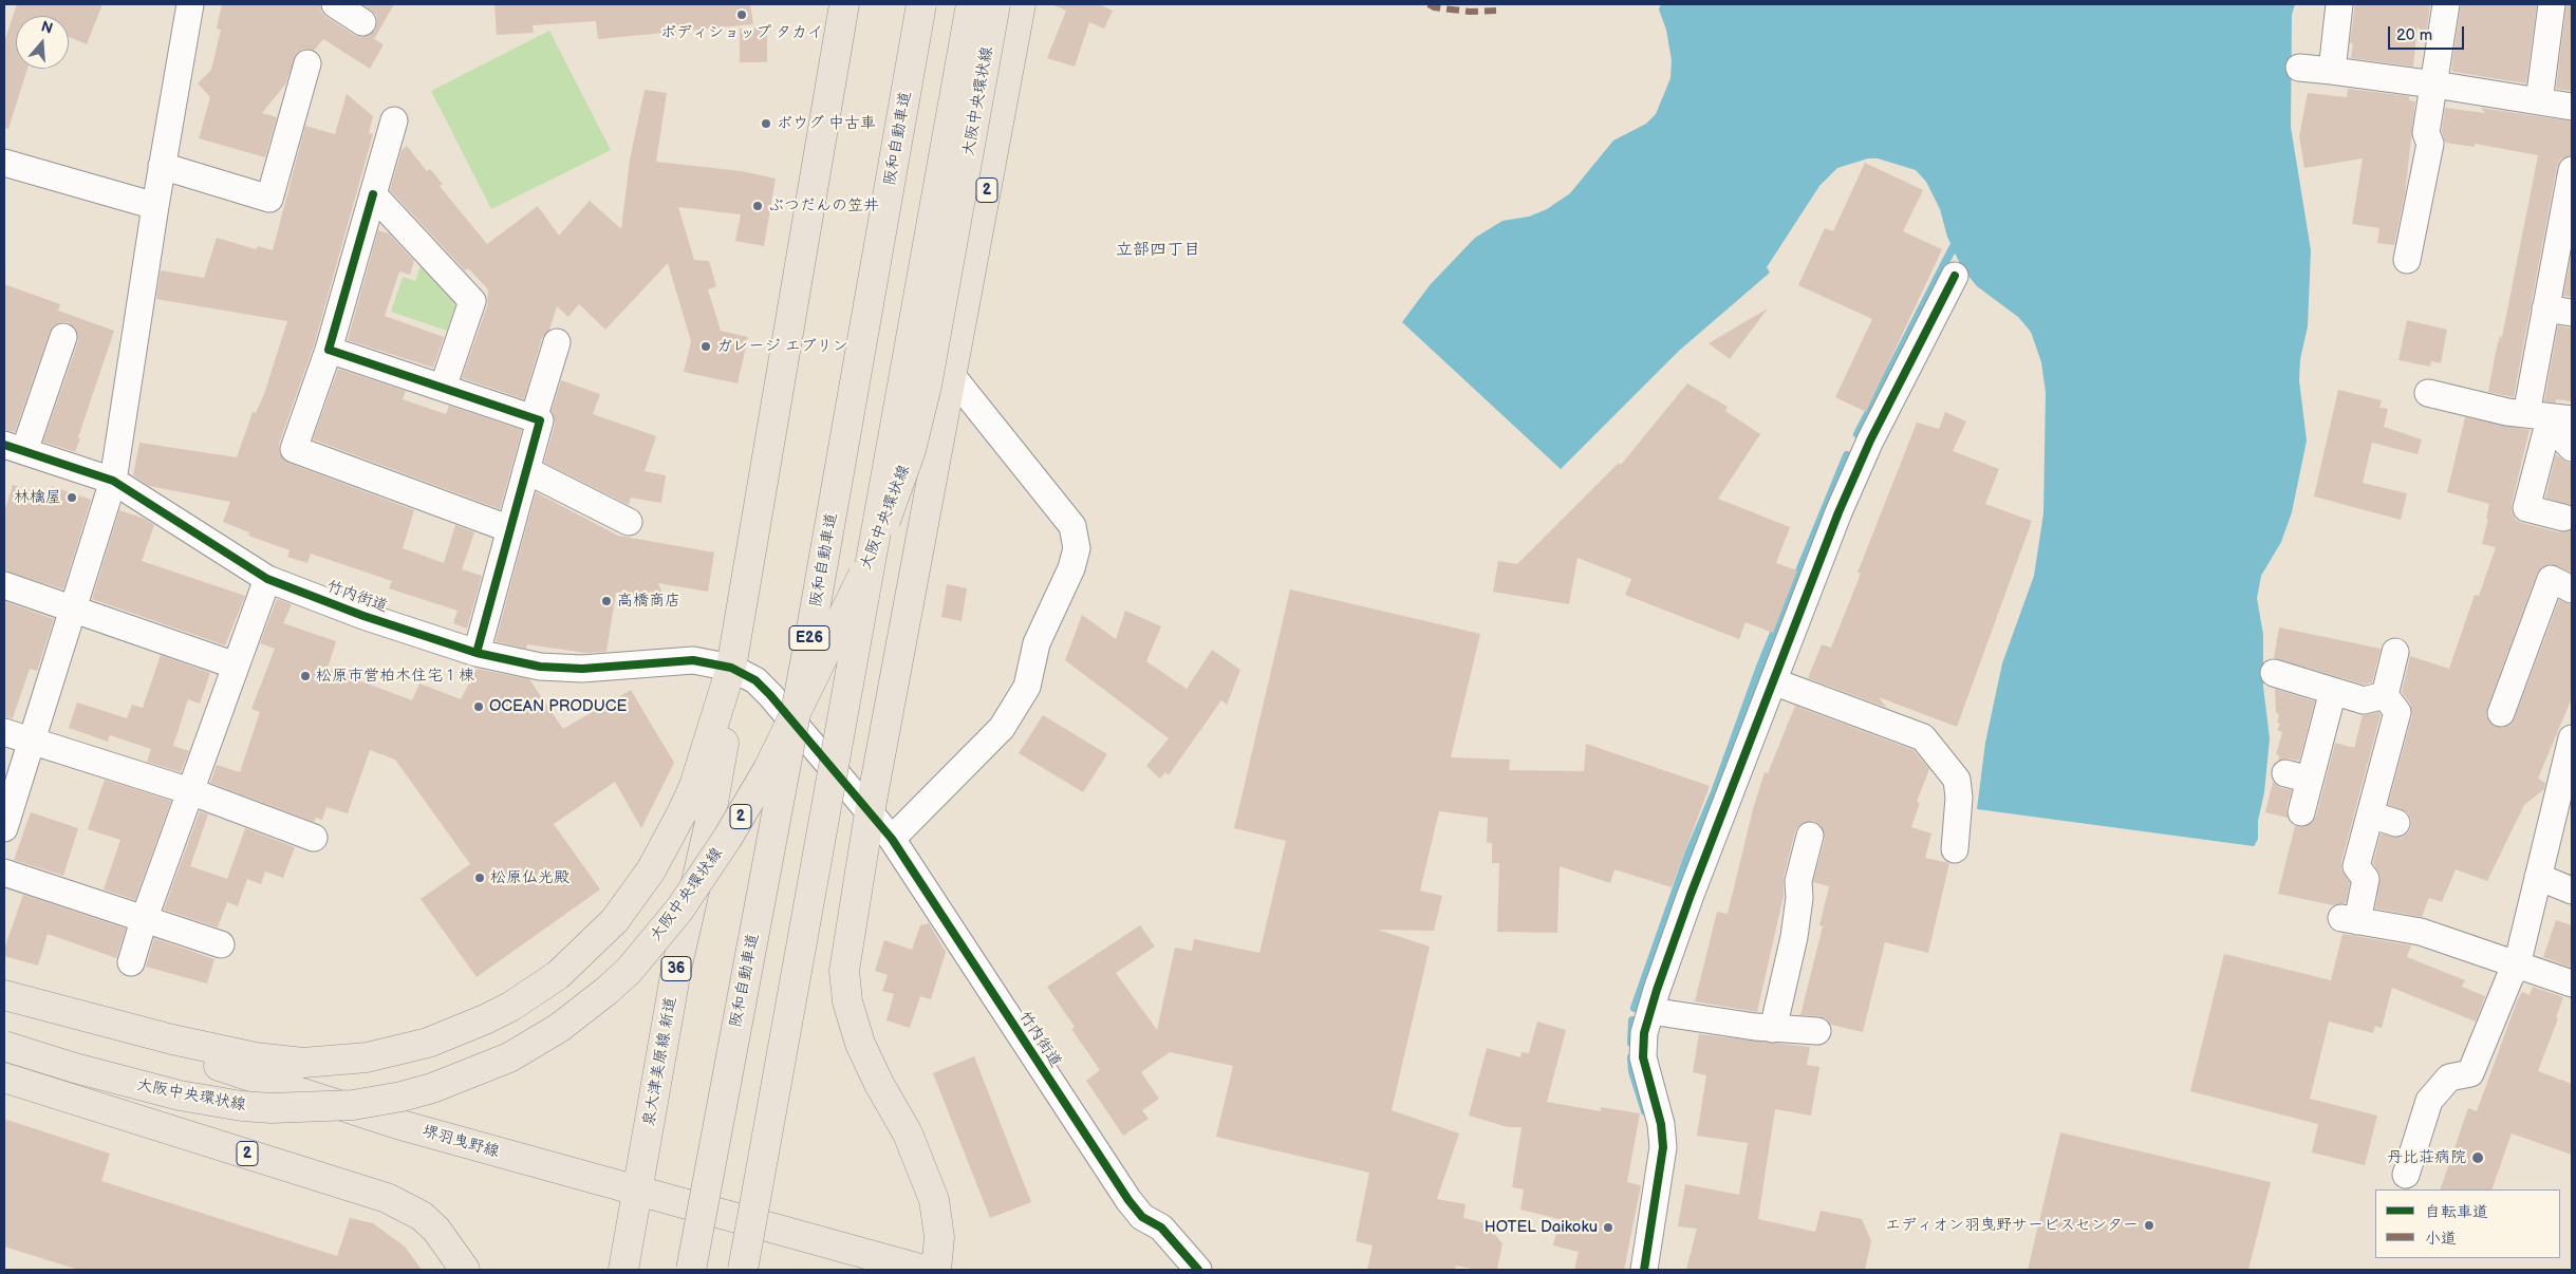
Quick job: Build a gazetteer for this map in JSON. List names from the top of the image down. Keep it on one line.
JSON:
{"streets":{"main road":["大阪中央環状線","阪和自動車道","2","E26","36","泉大津美原線 新道","堺羽曳野線"],"street":["竹内街道"]},"crossings":[["大阪中央環状線","竹内街道"],["竹内街道","泉大津美原線 新道"],["泉大津美原線 新道","堺羽曳野線"]],"districts":["立部四丁目"],"places":["ボディショップ タカイ","ボウグ 中古車","ぶつだんの笠井","ガレージ エブリン","林檎屋","高橋商店","松原市営柏木住宅１棟","OCEAN PRODUCE","松原仏光殿","丹比荘病院","エディオン羽曳野サービスセンター","HOTEL Daikoku"],"legend":["自転車道","小道"],"scale_bar":"20 m","north":"top"}
